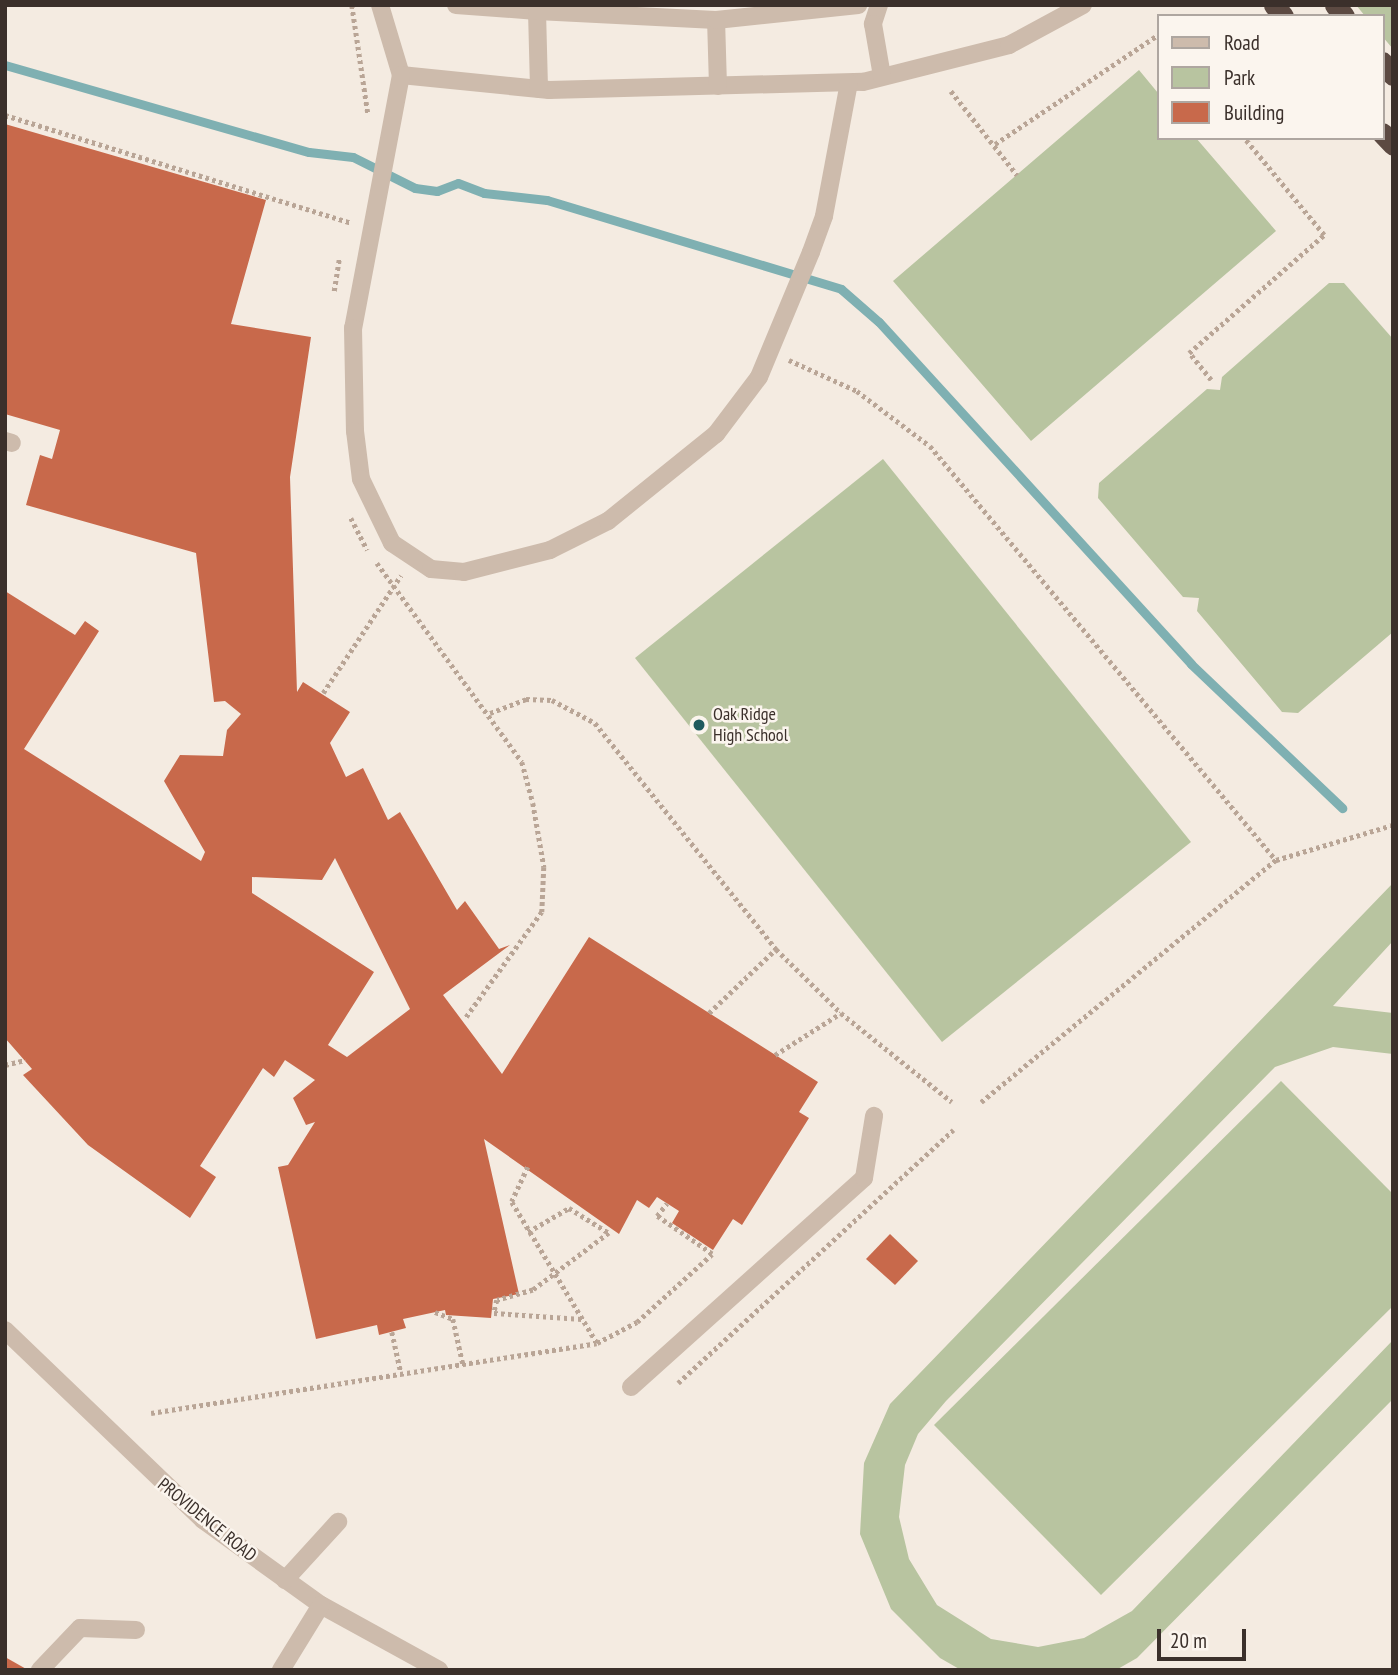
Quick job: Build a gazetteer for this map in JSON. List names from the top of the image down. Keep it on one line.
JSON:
{"streets":{"street":["PROVIDENCE ROAD"]},"places":["Oak Ridge High School"],"legend":["Road","Park","Building"],"scale_bar":"20 m"}
